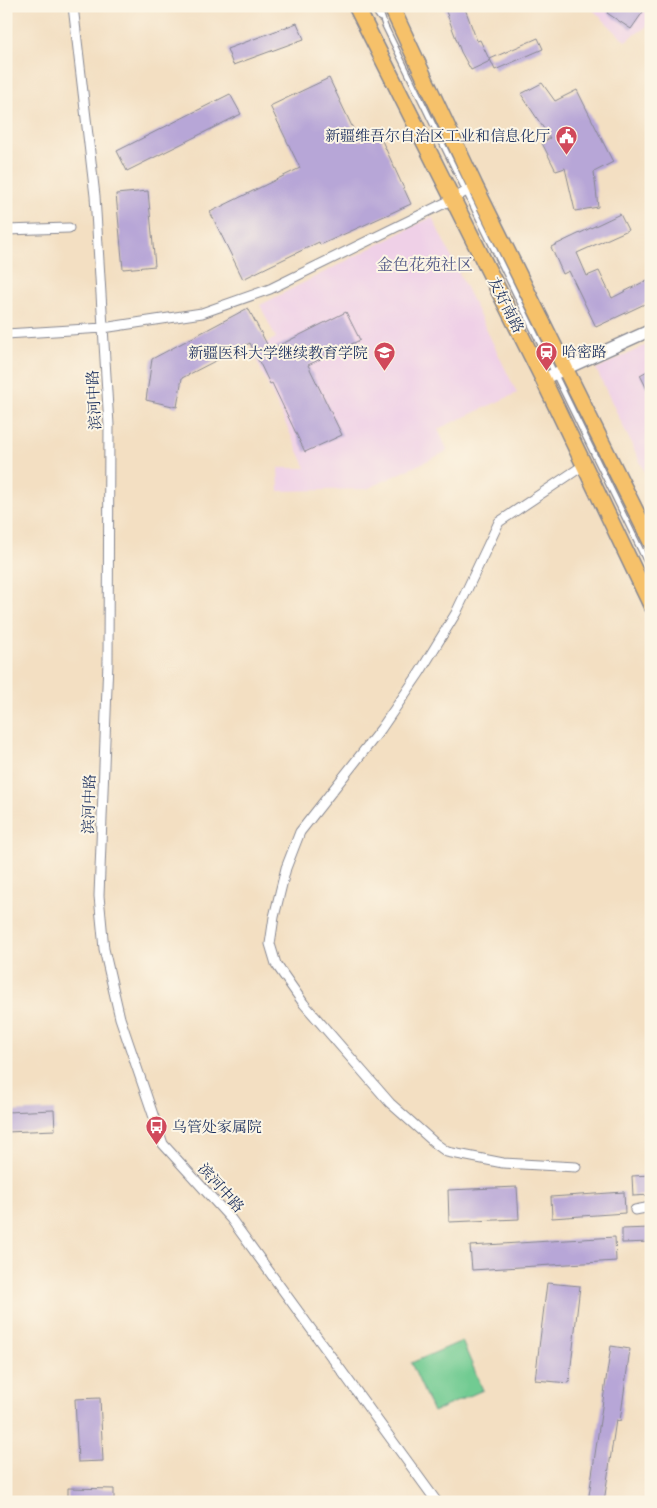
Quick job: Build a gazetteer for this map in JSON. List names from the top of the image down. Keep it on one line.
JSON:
{"streets":{"main road":["友好南路"],"street":["滨河中路"]},"districts":["金色花苑社区"],"places":{"public building":["新疆维吾尔自治区工业和信息化厅"],"station":["哈密路"],"school or university":["新疆医科大学继续教育学院"],"bus stop":["乌管处家属院"]}}
